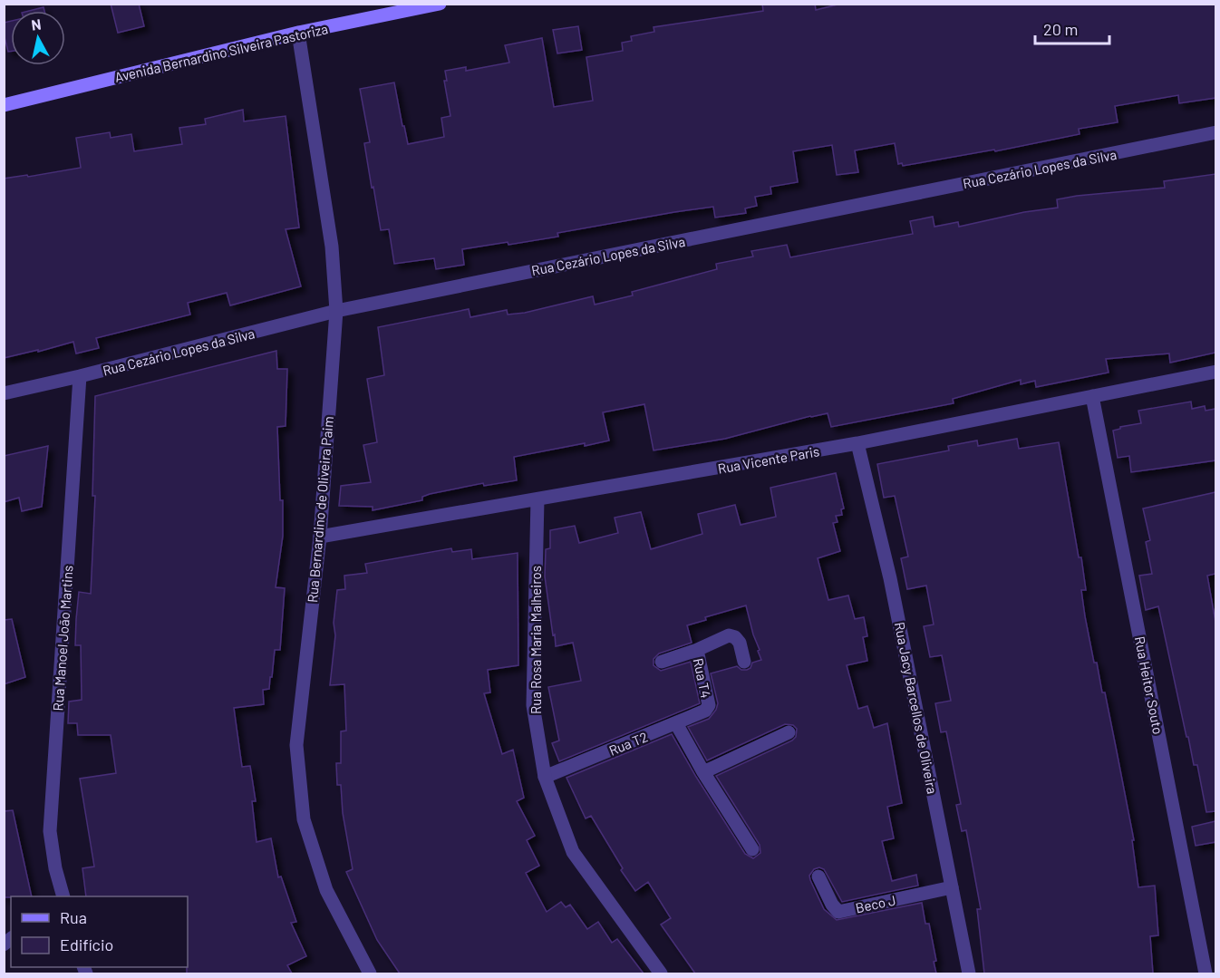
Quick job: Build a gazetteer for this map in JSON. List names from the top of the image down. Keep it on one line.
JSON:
{"streets":{"main road":["Avenida Bernardino Silveira Pastoriza"],"street":["Rua Cezário Lopes da Silva","Rua Vicente Paris","Rua Bernardino de Oliveira Paim","Rua Manoel João Martins","Rua Rosa Maria Malheiros","Rua T4","Rua Heitor Souto","Rua Jacy Barcellos de Oliveira","Rua T2","Beco J"]},"crossings":[["Avenida Bernardino Silveira Pastoriza","Rua Bernardino de Oliveira Paim"],["Rua Cezário Lopes da Silva","Rua Bernardino de Oliveira Paim"],["Rua Cezário Lopes da Silva","Rua Manoel João Martins"],["Rua Vicente Paris","Rua Bernardino de Oliveira Paim"],["Rua Vicente Paris","Rua Rosa Maria Malheiros"],["Rua Vicente Paris","Rua Heitor Souto"],["Rua Vicente Paris","Rua Jacy Barcellos de Oliveira"],["Rua Rosa Maria Malheiros","Rua T2"],["Rua T4","Rua T2"],["Rua Jacy Barcellos de Oliveira","Beco J"]],"legend":["Rua","Edifício"],"scale_bar":"20 m","north":"top"}
